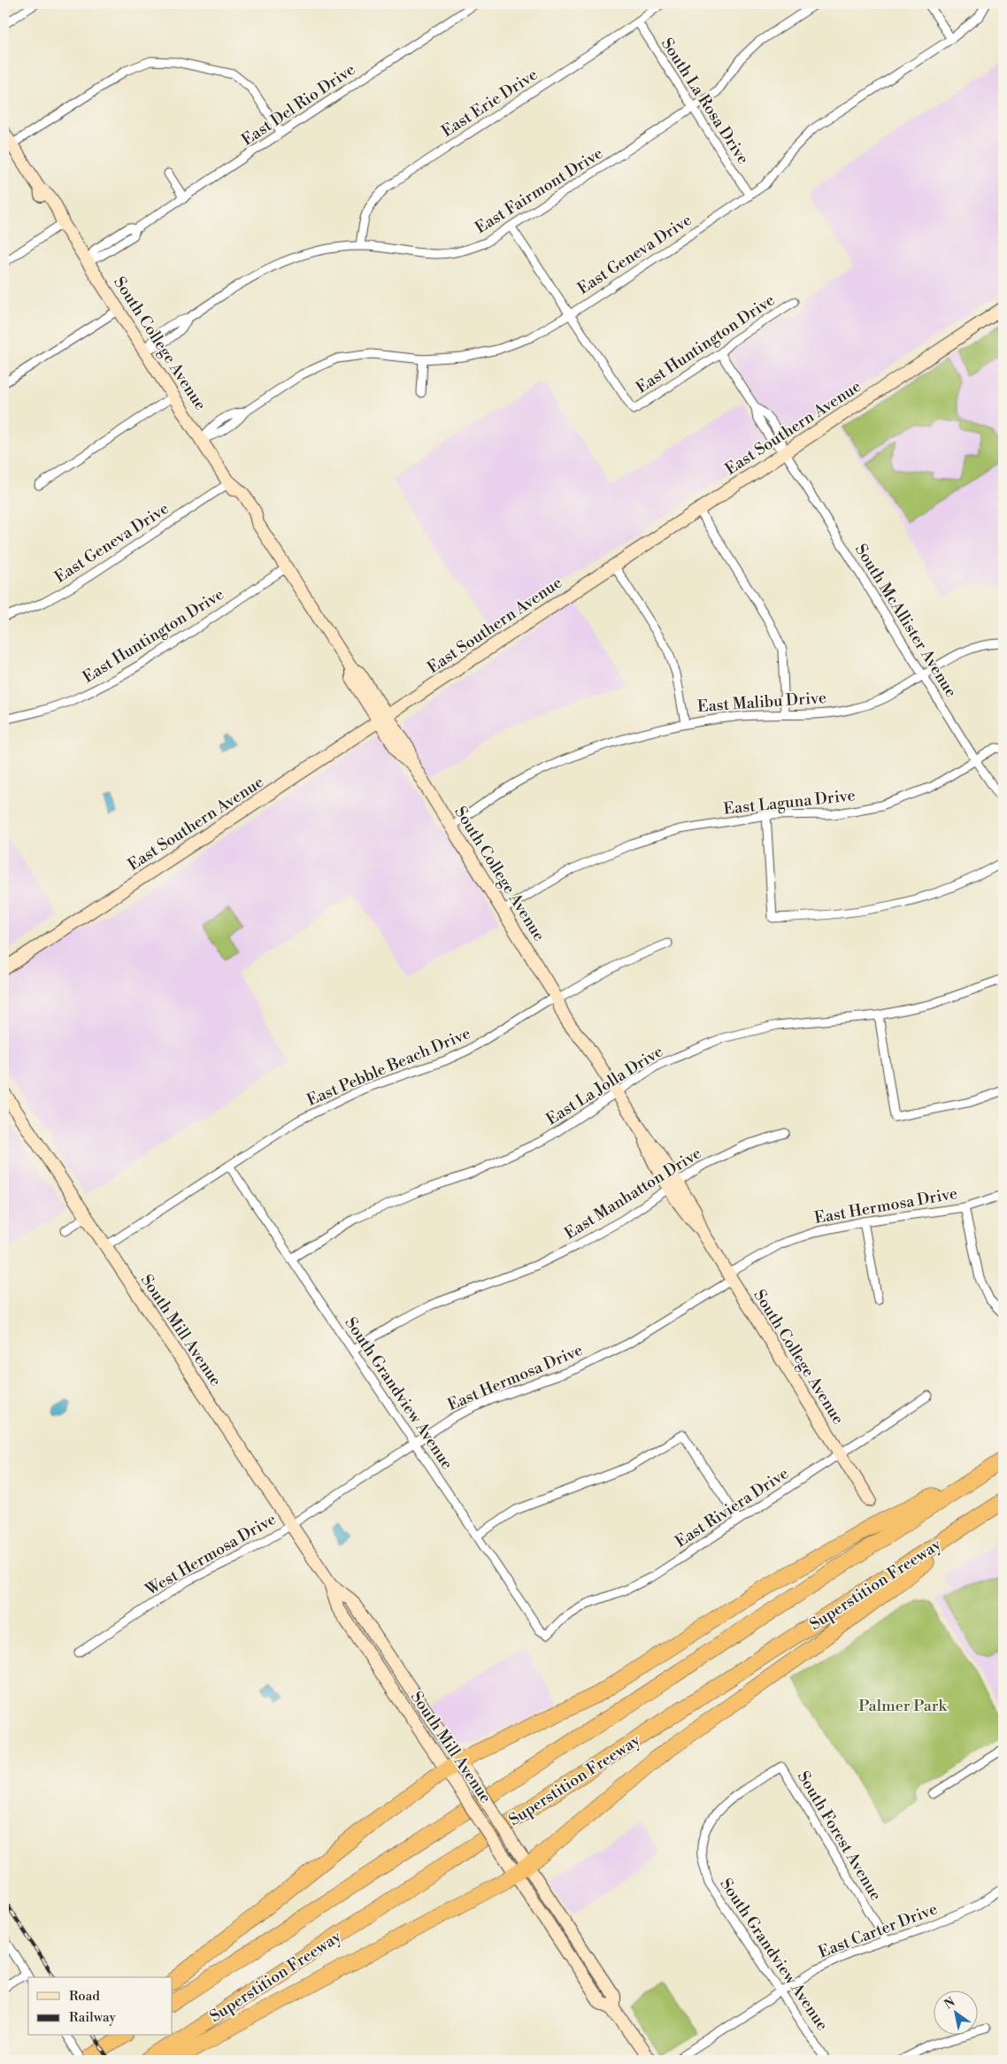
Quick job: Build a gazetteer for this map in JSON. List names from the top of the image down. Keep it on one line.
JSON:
{"streets":{"highway":["Superstition Freeway"],"main road":["South College Avenue","East Southern Avenue","South Mill Avenue"],"street":["South La Rosa Drive","East Erie Drive","East Del Rio Drive","East Fairmont Drive","East Geneva Drive","East Huntington Drive","South McAllister Avenue","East Malibu Drive","East Laguna Drive","East Pebble Beach Drive","East La Jolla Drive","East Manhatton Drive","East Hermosa Drive","South Grandview Avenue","East Riviera Drive","West Hermosa Drive","South Forest Avenue","East Carter Drive"]},"crossings":[["South La Rosa Drive","East Erie Drive"],["South La Rosa Drive","East Fairmont Drive"],["South La Rosa Drive","East Geneva Drive"],["East Erie Drive","East Fairmont Drive"],["East Del Rio Drive","South College Avenue"],["East Fairmont Drive","South College Avenue"],["East Geneva Drive","South College Avenue"],["East Geneva Drive","East Huntington Drive"],["South College Avenue","East Huntington Drive"],["South College Avenue","East Southern Avenue"],["South College Avenue","East Malibu Drive"],["South College Avenue","East Laguna Drive"],["South College Avenue","East Pebble Beach Drive"],["South College Avenue","East La Jolla Drive"],["South College Avenue","East Manhatton Drive"],["South College Avenue","East Hermosa Drive"],["South College Avenue","East Riviera Drive"],["East Huntington Drive","South McAllister Avenue"],["East Southern Avenue","South McAllister Avenue"],["South McAllister Avenue","East Malibu Drive"],["South McAllister Avenue","East Laguna Drive"],["East Pebble Beach Drive","South Mill Avenue"],["East Pebble Beach Drive","South Grandview Avenue"],["East La Jolla Drive","South Grandview Avenue"],["East Manhatton Drive","South Grandview Avenue"],["East Hermosa Drive","South Mill Avenue"],["East Hermosa Drive","South Grandview Avenue"],["East Hermosa Drive","West Hermosa Drive"],["South Mill Avenue","West Hermosa Drive"],["South Grandview Avenue","East Riviera Drive"],["South Grandview Avenue","South Forest Avenue"],["South Grandview Avenue","East Carter Drive"],["South Forest Avenue","East Carter Drive"]],"parks":["Palmer Park"],"legend":["Road","Railway"],"north":"top left"}
